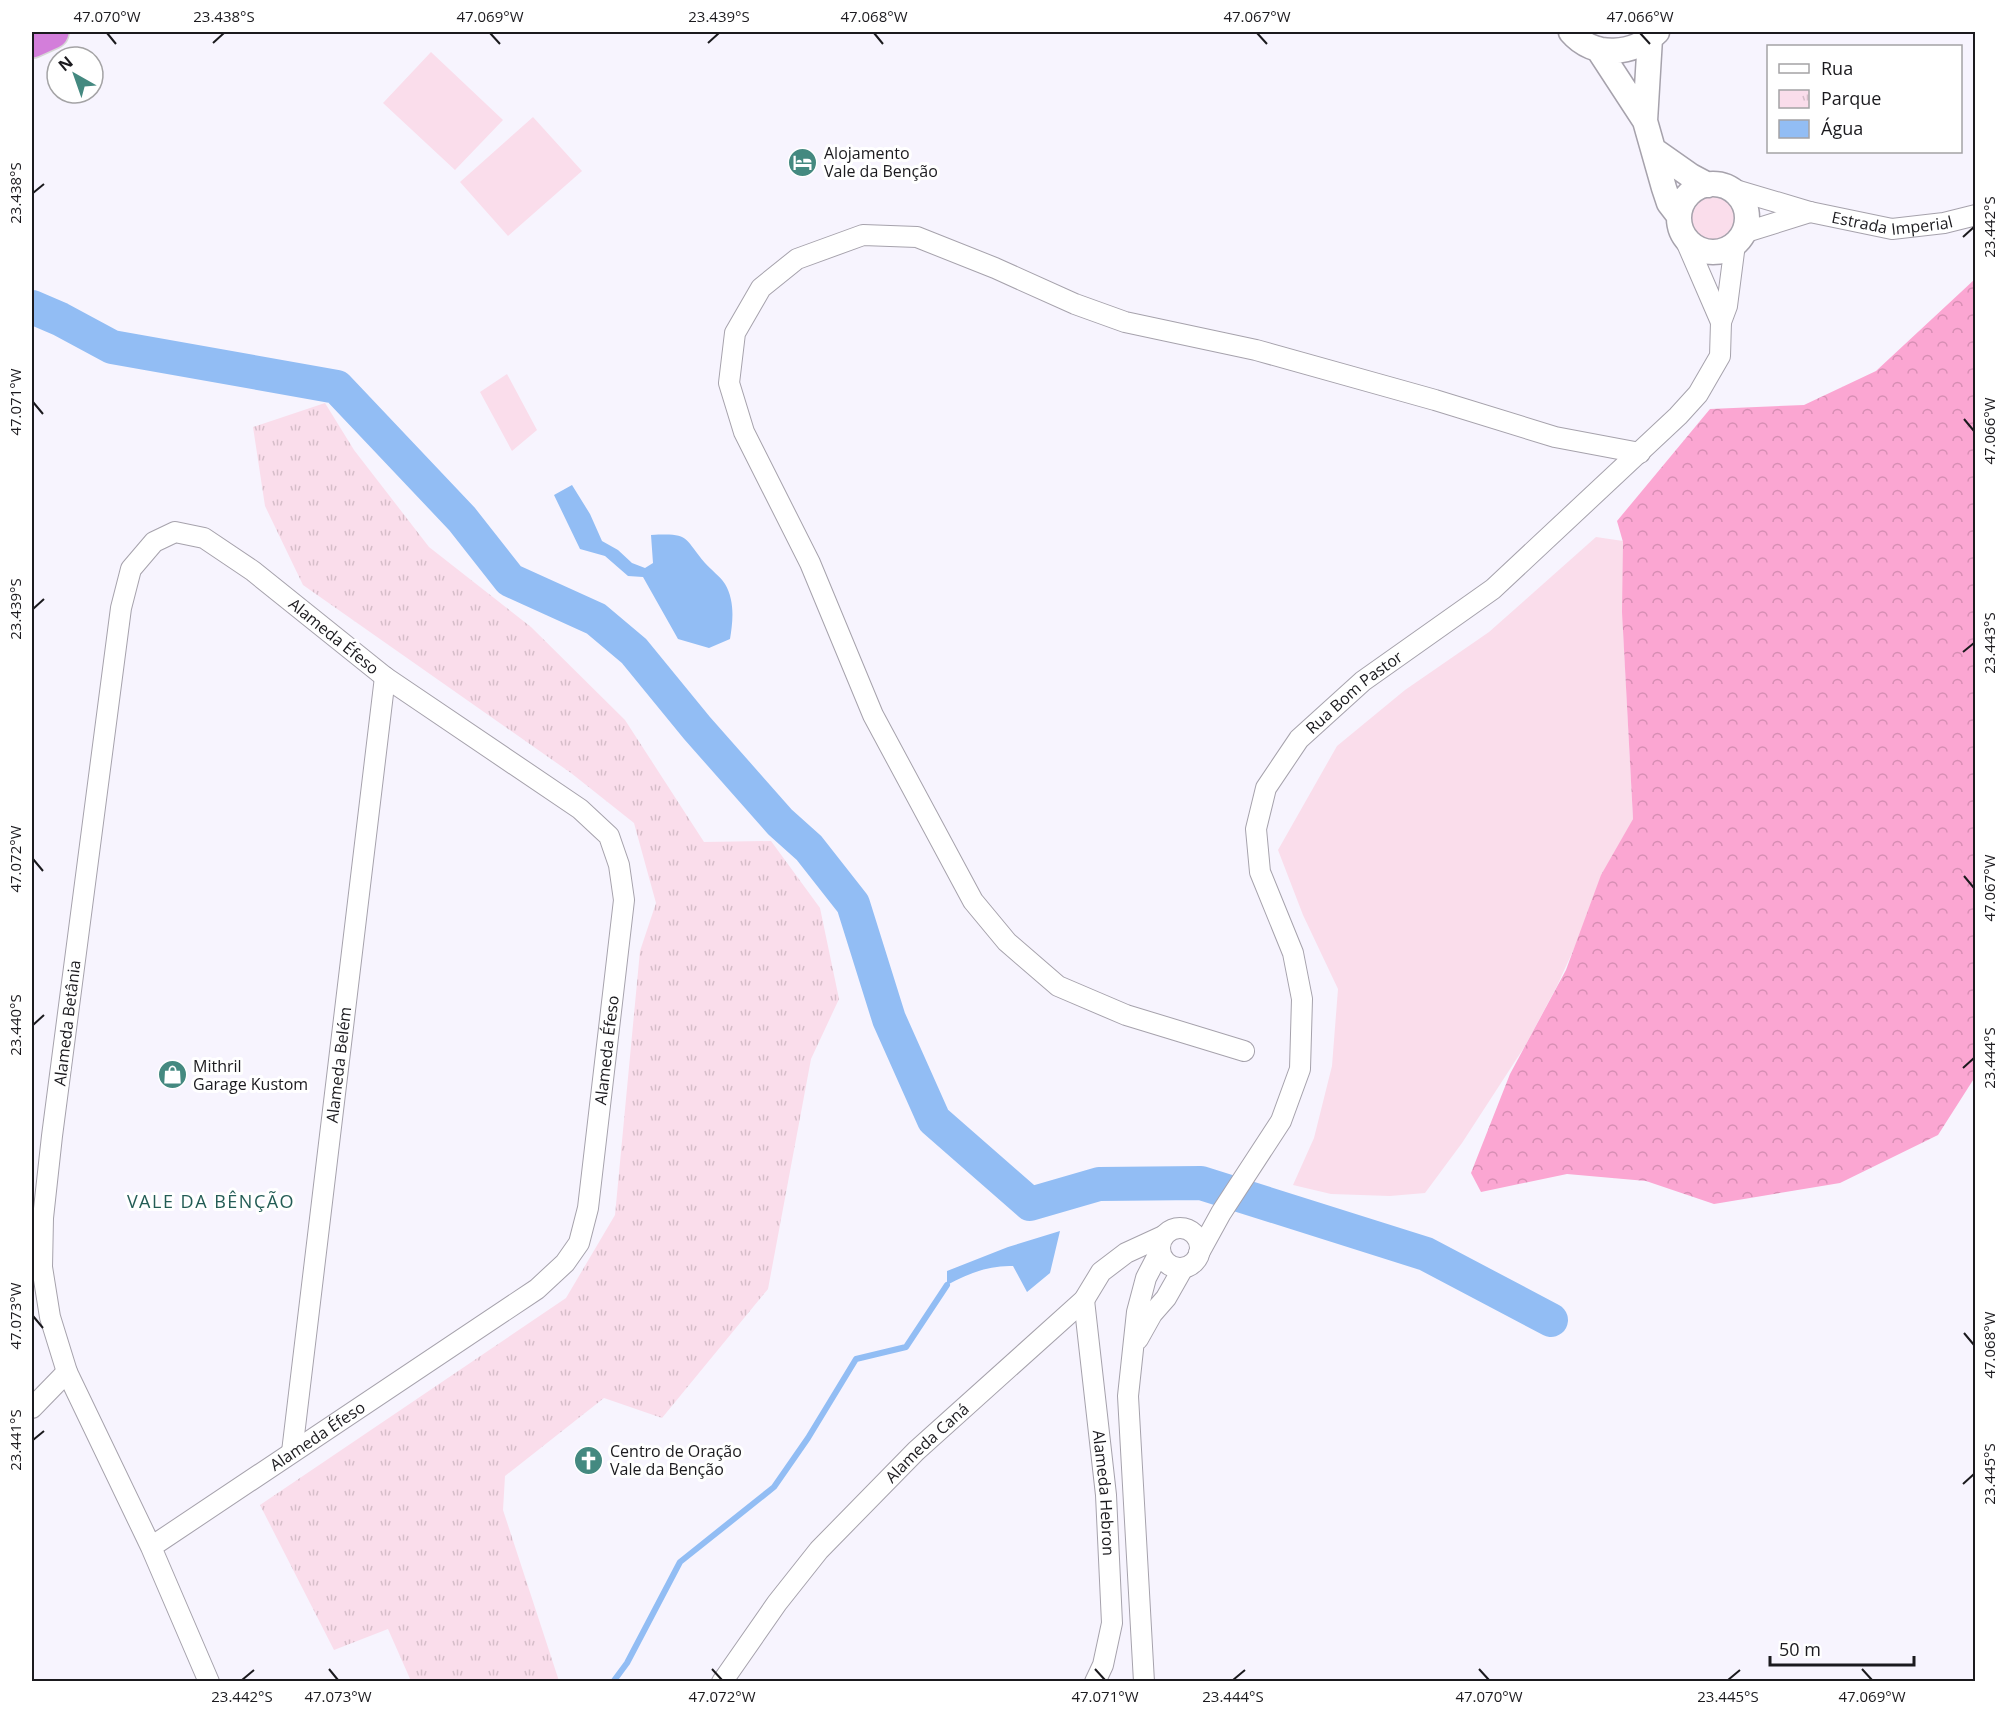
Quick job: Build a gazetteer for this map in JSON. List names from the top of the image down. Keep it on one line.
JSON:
{"streets":{"street":["Estrada Imperial","Alameda Éfeso","Rua Bom Pastor","Alameda Betânia","Alameda Belém","Alameda Caná","Alameda Hebron"]},"crossings":[["Estrada Imperial","Rua Bom Pastor"],["Alameda Éfeso","Alameda Betânia"],["Alameda Éfeso","Alameda Belém"],["Alameda Caná","Alameda Hebron"]],"districts":["VALE DA BÊNÇÃO"],"places":{"hotel":["Alojamento Vale da Benção"],"shop":["Mithril Garage Kustom"],"church":["Centro de Oração Vale da Benção"]},"legend":["Rua","Parque","Água"],"scale_bar":"50 m","north":"top left","coordinates":["47.070°W","23.438°S","47.069°W","23.439°S","47.068°W","47.067°W","47.066°W","23.442°S","47.071°W","23.443°S","47.072°W","23.440°S","23.444°S","47.073°W","23.441°S","23.445°S"]}
